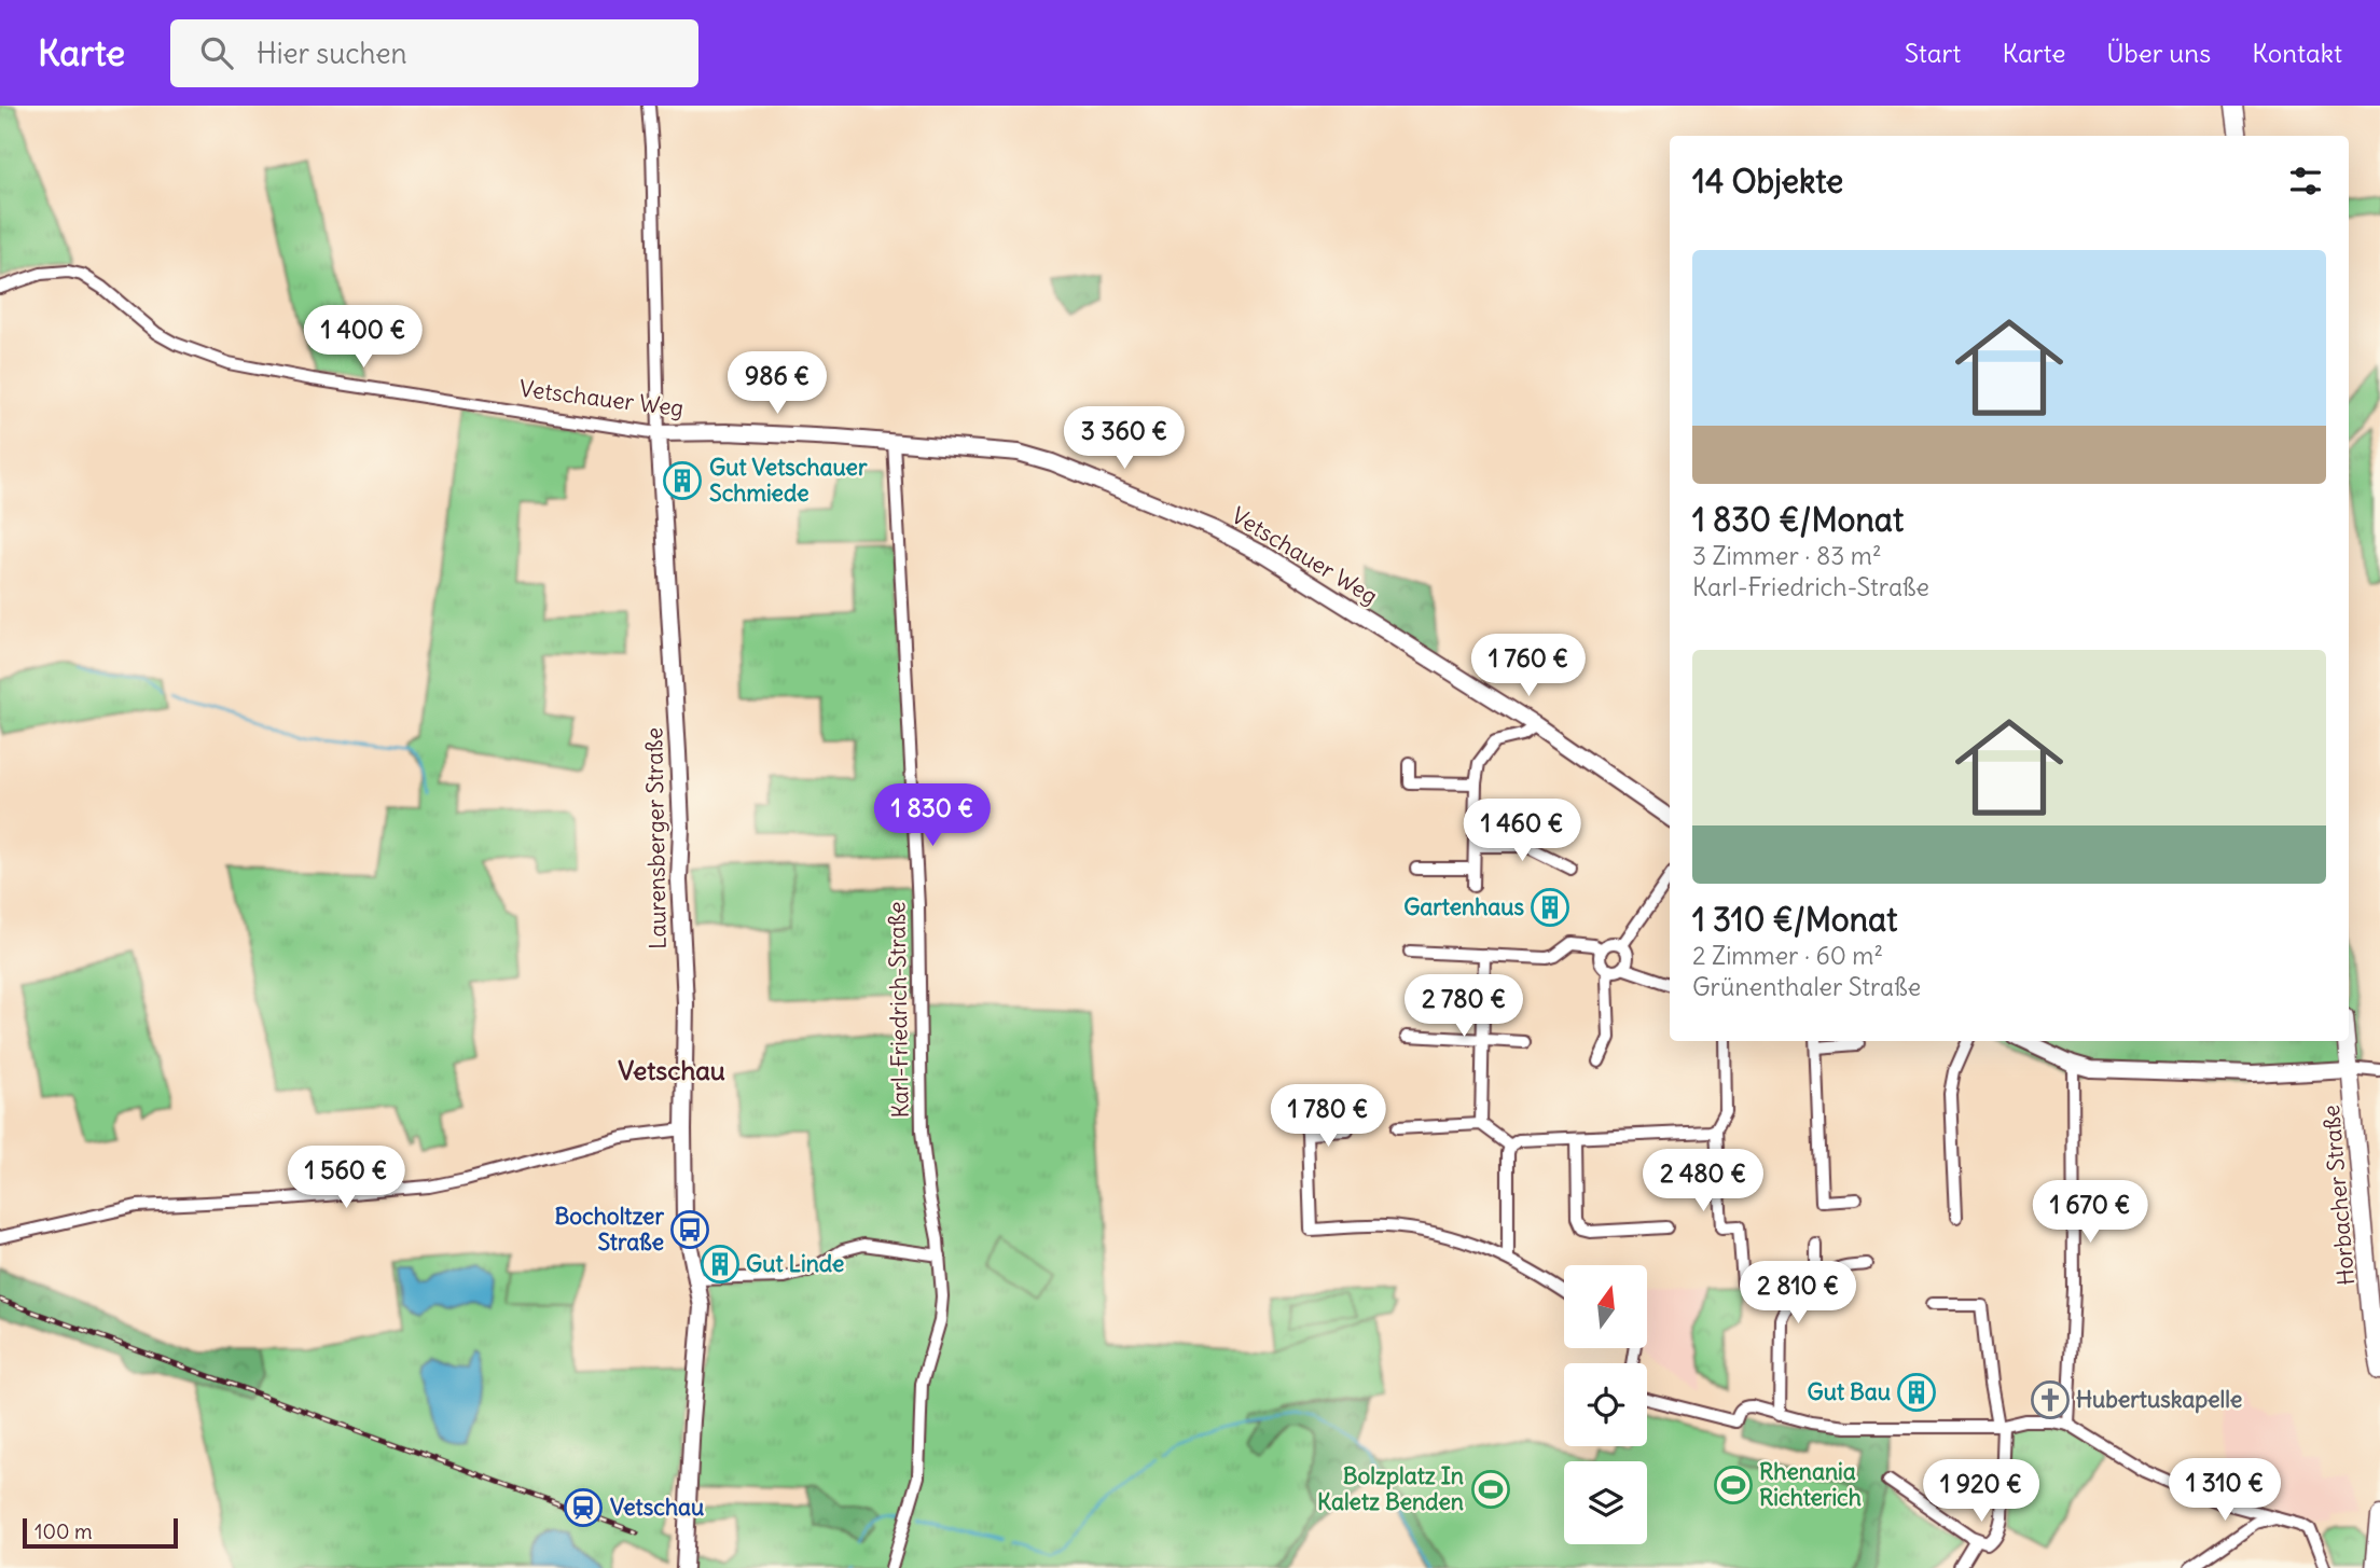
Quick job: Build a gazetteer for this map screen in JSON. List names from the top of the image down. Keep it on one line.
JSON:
{"streets":{"main road":["Horbacher Straße"],"street":["Vetschauer Weg","Laurensberger Straße","Karl-Friedrich-Straße"]},"crossings":[["Vetschauer Weg","Laurensberger Straße"],["Vetschauer Weg","Karl-Friedrich-Straße"]],"districts":["Vetschau"],"places":{"building":["Gut Vetschauer Schmiede","Gartenhaus","Gut Linde","Gut Bau"],"bus stop":["Bocholtzer Straße"],"church":["Hubertuskapelle"],"sports":["Rhenania Richterich","Bolzplatz In Kaletz Benden"],"station":["Vetschau"]},"scale_bar":"100 m","north":"top","page":{"header":"Karte","search":"Hier suchen","nav":["Start","Karte","Über uns","Kontakt"],"heading":"14 Objekte","list":[{"name":"1 830 €/Monat","note":"3 Zimmer · 83 m² · Karl-Friedrich-Straße"},{"name":"1 310 €/Monat","note":"2 Zimmer · 60 m² · Grünenthaler Straße"}],"price":["1 400 €","986 €","3 360 €","1 760 €","1 830 €","1 460 €","2 780 €","1 780 €","1 560 €","2 480 €","1 670 €","2 810 €","1 310 €","1 920 €"],"scale":"100 m"}}
